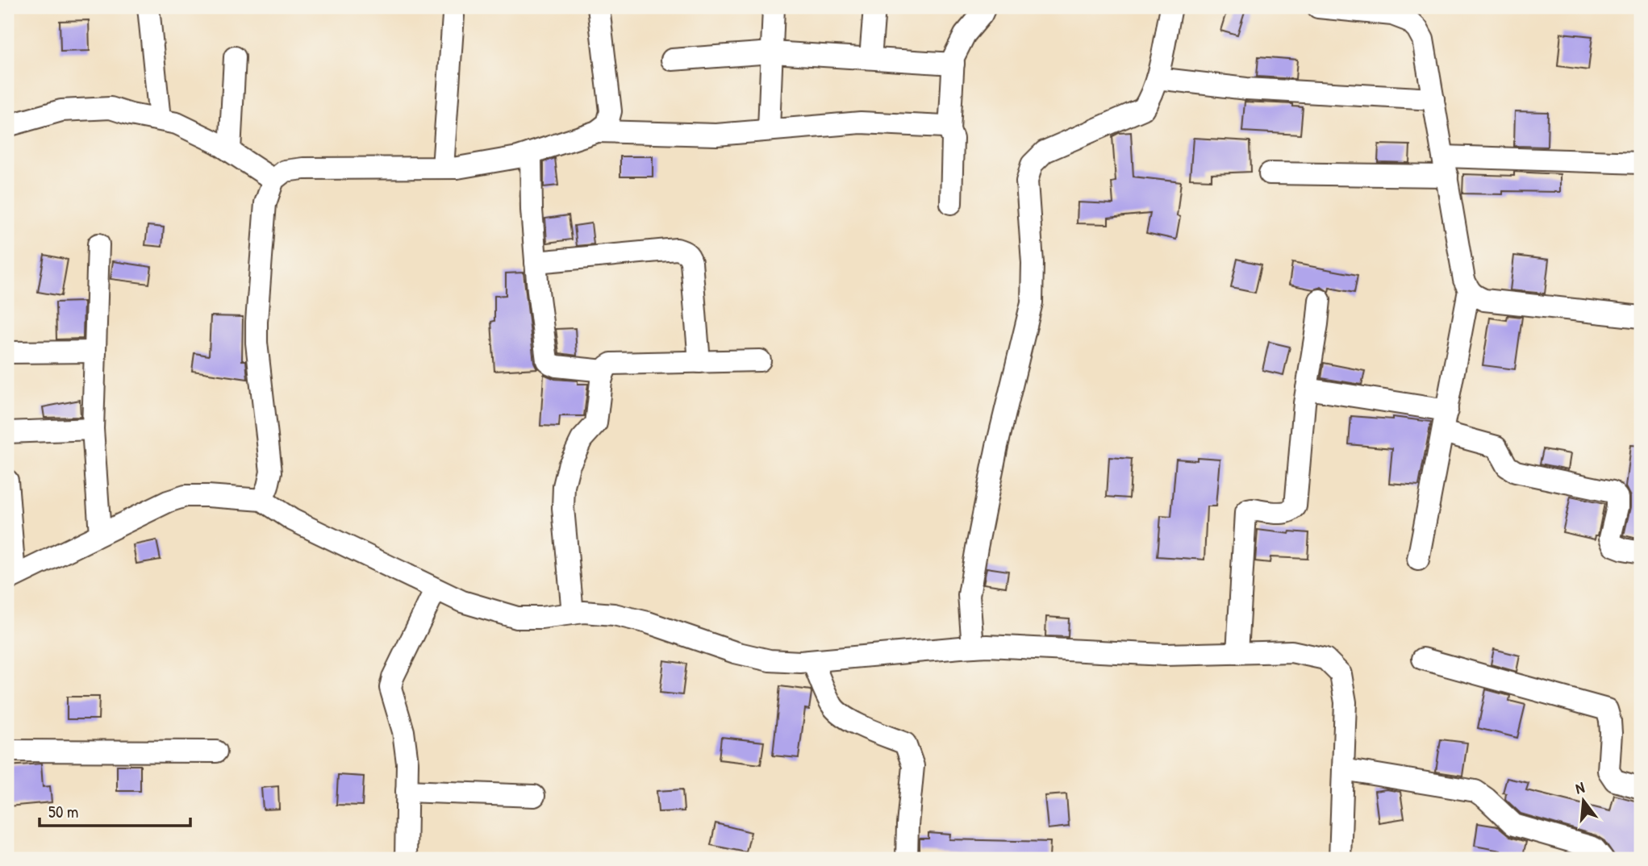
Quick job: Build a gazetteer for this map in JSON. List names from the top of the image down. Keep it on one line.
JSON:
{"scale_bar":"50 m","north":"top"}
